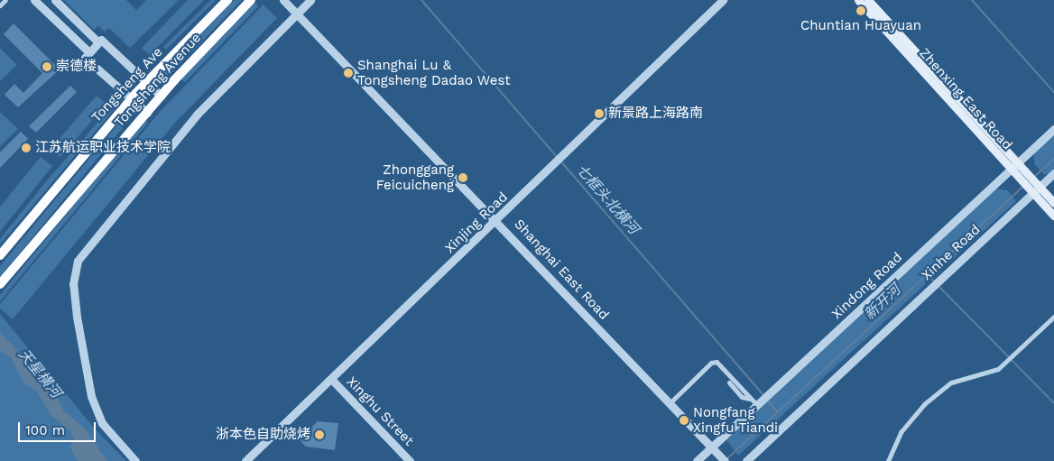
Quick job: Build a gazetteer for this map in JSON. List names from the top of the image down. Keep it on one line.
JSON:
{"streets":{"main road":["Tongsheng Avenue","Tongsheng Ave","Zhenxing East Road"],"street":["Xinjing Road","Xinhe Road","Shanghai East Road","Xindong Road","Xinghu Street"]},"crossings":[["Zhenxing East Road","Xinhe Road"],["Zhenxing East Road","Xindong Road"],["Xinjing Road","Shanghai East Road"],["Xinjing Road","Xinghu Street"],["Shanghai East Road","Xindong Road"]],"water":["七框头北横河","新开河","天星横河"],"places":["Chuntian Huayuan","崇德楼","Shanghai Lu & Tongsheng Dadao West","新景路上海路南","江苏航运职业技术学院","Zhonggang Feicuicheng","Nongfang Xingfu Tiandi","浙本色自助烧烤"],"scale_bar":"100 m"}
